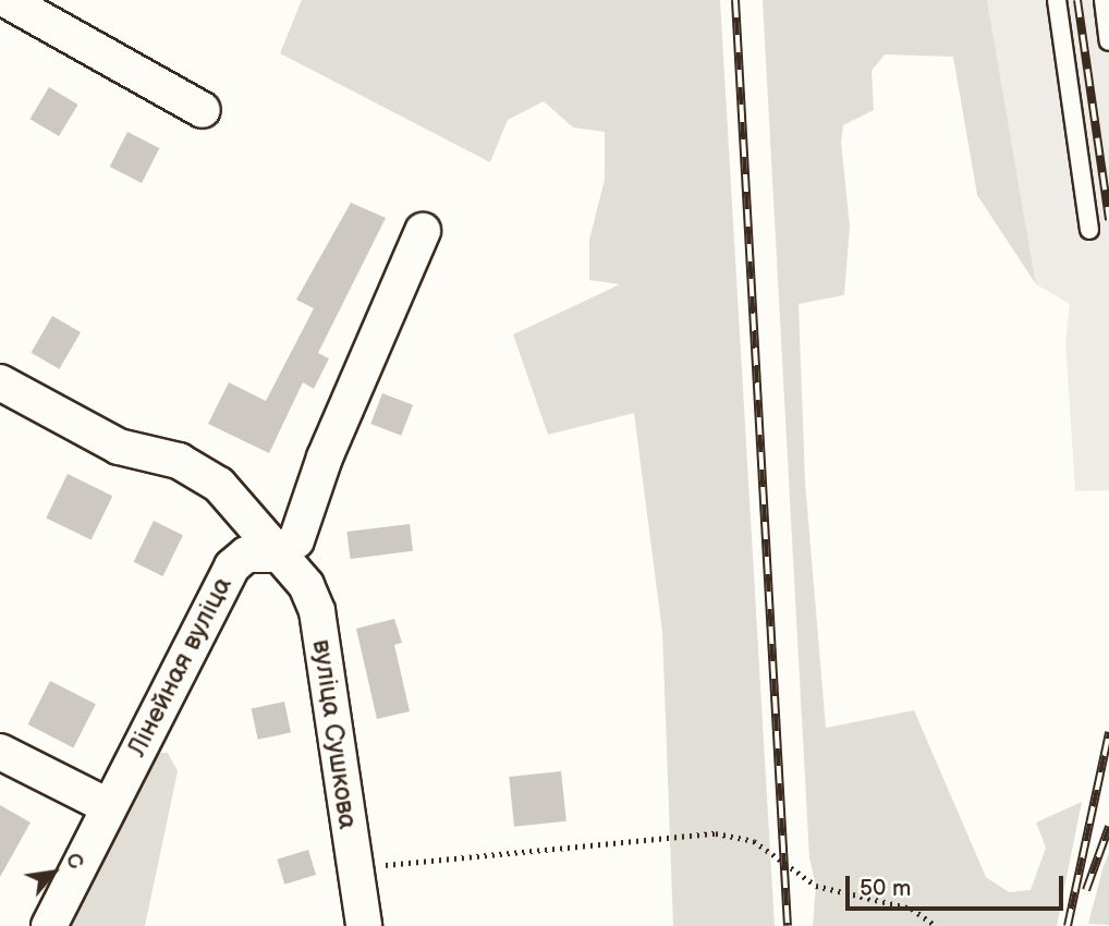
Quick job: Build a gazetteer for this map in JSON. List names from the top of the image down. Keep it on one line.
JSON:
{"streets":{"street":["Лінейная вуліца","вуліца Сушкова"]},"crossings":[["Лінейная вуліца","вуліца Сушкова"]],"scale_bar":"50 m","north":"top right"}
